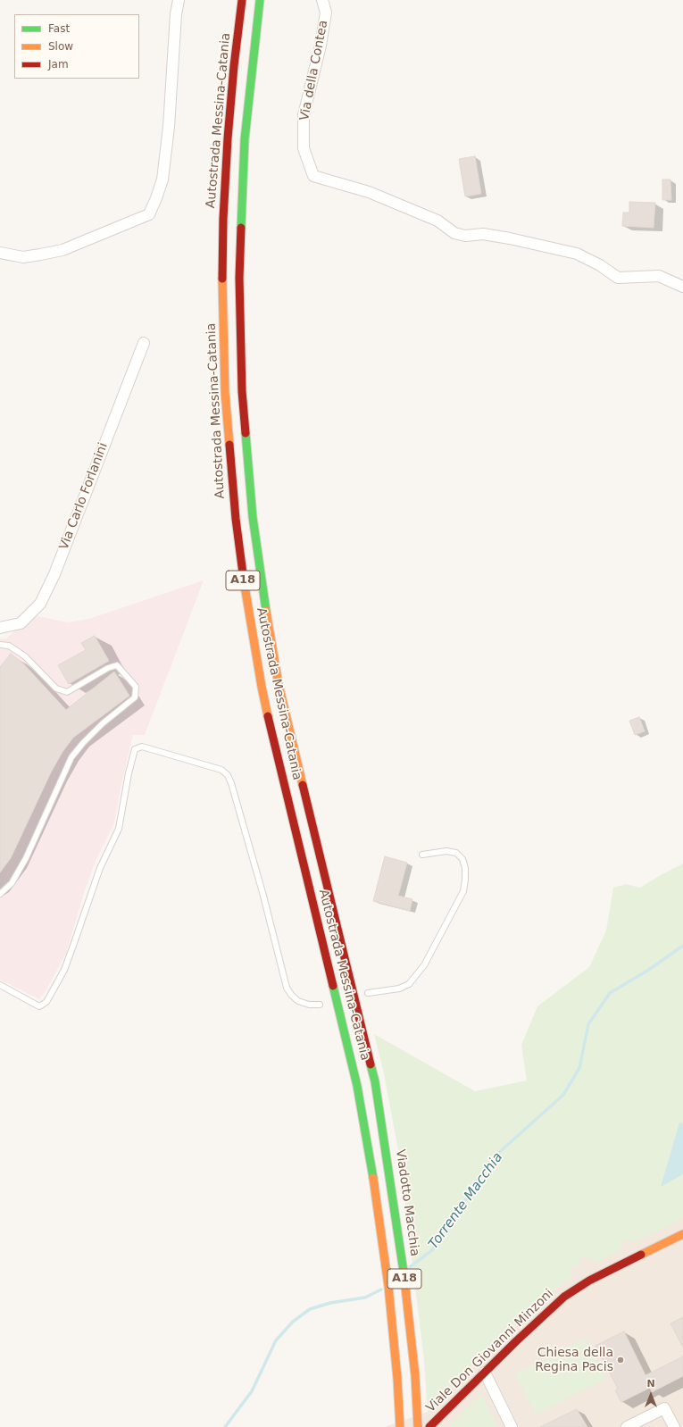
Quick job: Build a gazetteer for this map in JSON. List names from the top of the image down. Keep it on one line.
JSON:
{"streets":{"main road":["Autostrada Messina-Catania","A18","Viadotto Macchia","Viale Don Giovanni Minzoni"],"street":["Via della Contea","Via Carlo Forlanini"]},"crossings":[["Autostrada Messina-Catania","Viadotto Macchia"]],"water":["Torrente Macchia"],"places":["Chiesa della Regina Pacis"],"legend":["Fast","Slow","Jam"],"north":"top"}
